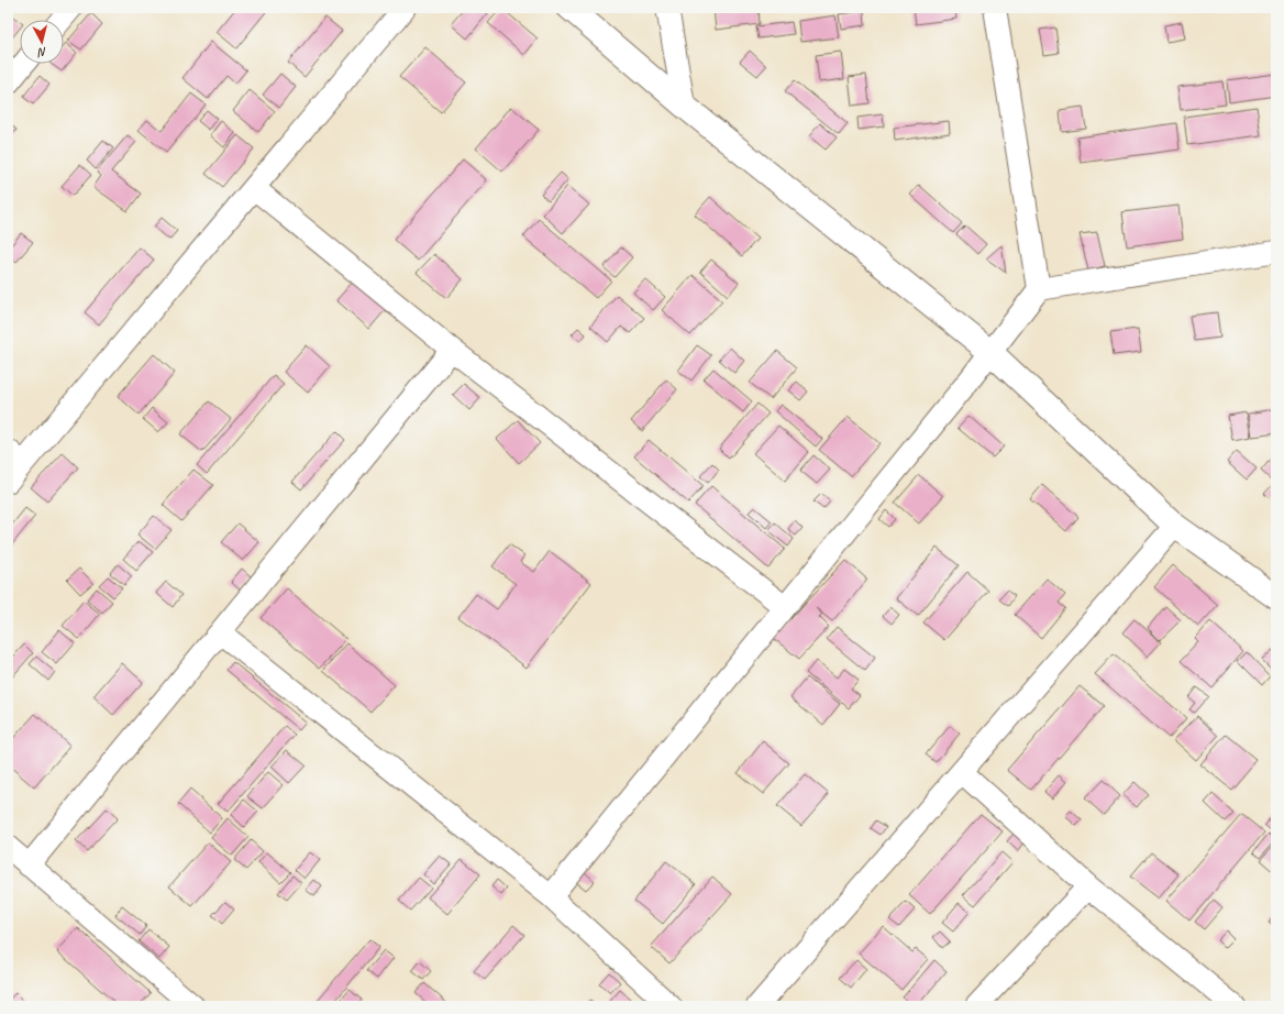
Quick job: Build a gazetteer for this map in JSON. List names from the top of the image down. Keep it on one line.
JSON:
{"north":"bottom"}
